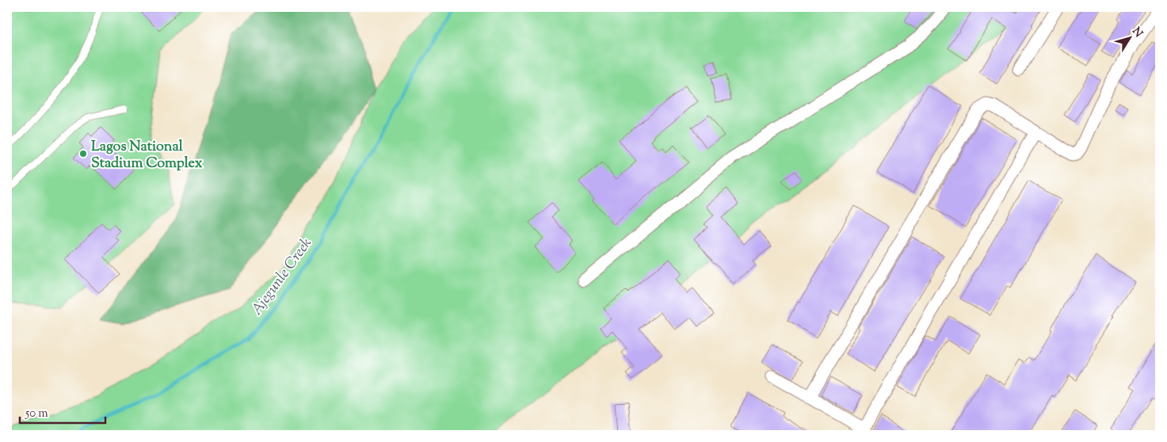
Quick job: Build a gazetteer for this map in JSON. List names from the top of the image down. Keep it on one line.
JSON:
{"water":["Ajegunle Creek"],"places":["Lagos National Stadium Complex"],"scale_bar":"50 m","north":"top right"}
